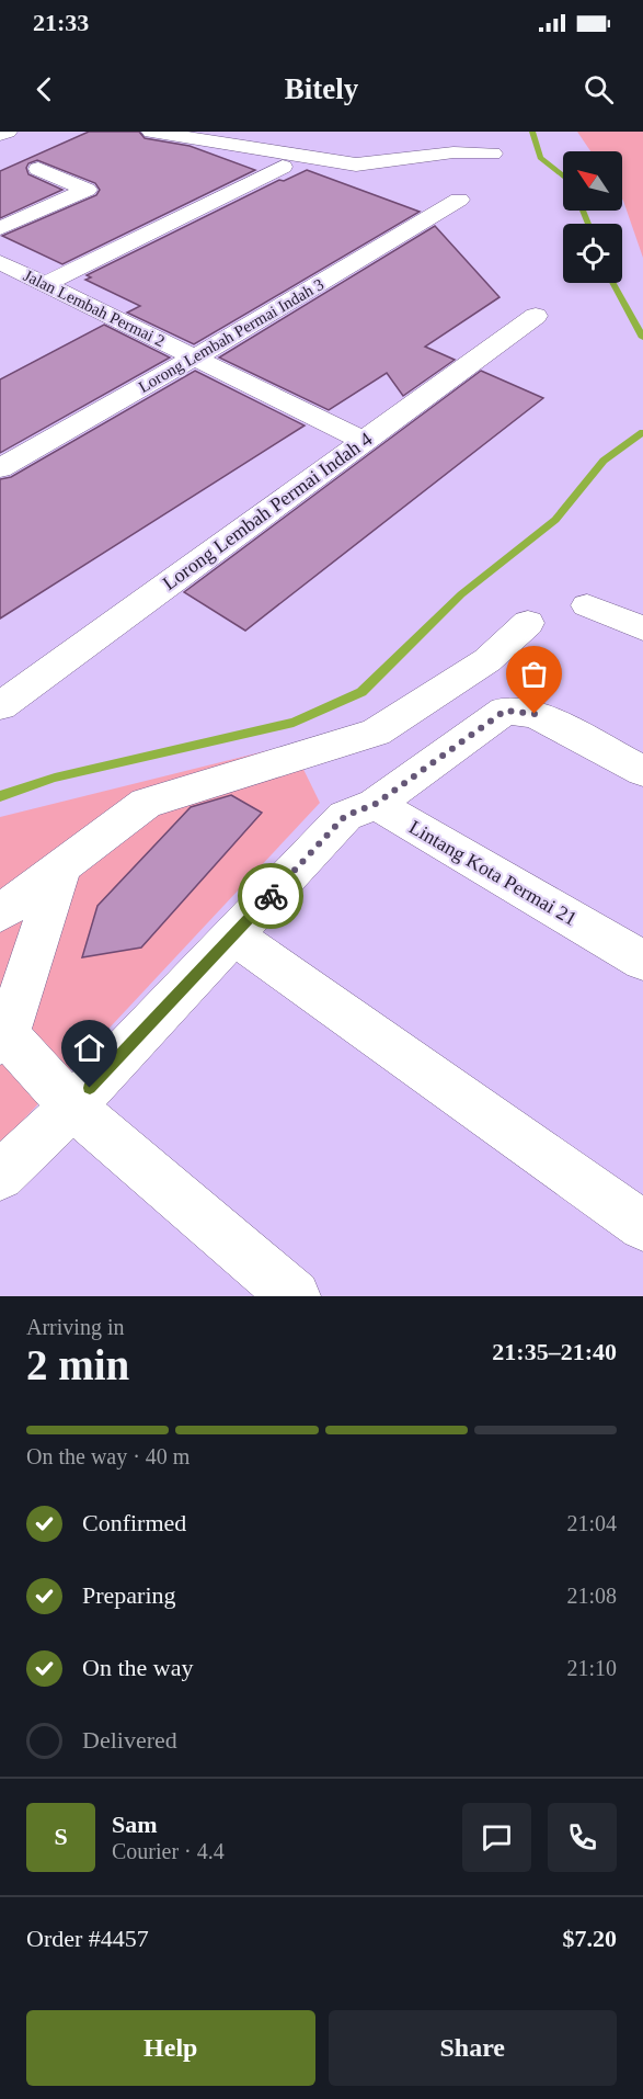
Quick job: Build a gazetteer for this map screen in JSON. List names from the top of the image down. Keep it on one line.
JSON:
{"streets":{"street":["Jalan Lembah Permai 2","Lorong Lembah Permai Indah 3","Lorong Lembah Permai Indah 4","Lintang Kota Permai 21"]},"crossings":[["Jalan Lembah Permai 2","Lorong Lembah Permai Indah 3"],["Jalan Lembah Permai 2","Lorong Lembah Permai Indah 4"]],"north":"top left","page":{"status":"21:33","header":"Bitely","heading":["2 min","Arriving in","21:35–21:40"],"panel":["Sam","Courier · 4.4","Order #4457","$7.20"],"bar":"On the way · 40 m","list":[["Confirmed","21:04"],["Preparing","21:08"],["On the way","21:10"],"Delivered"],"round":"S","buttons":["Help","Share"]}}
